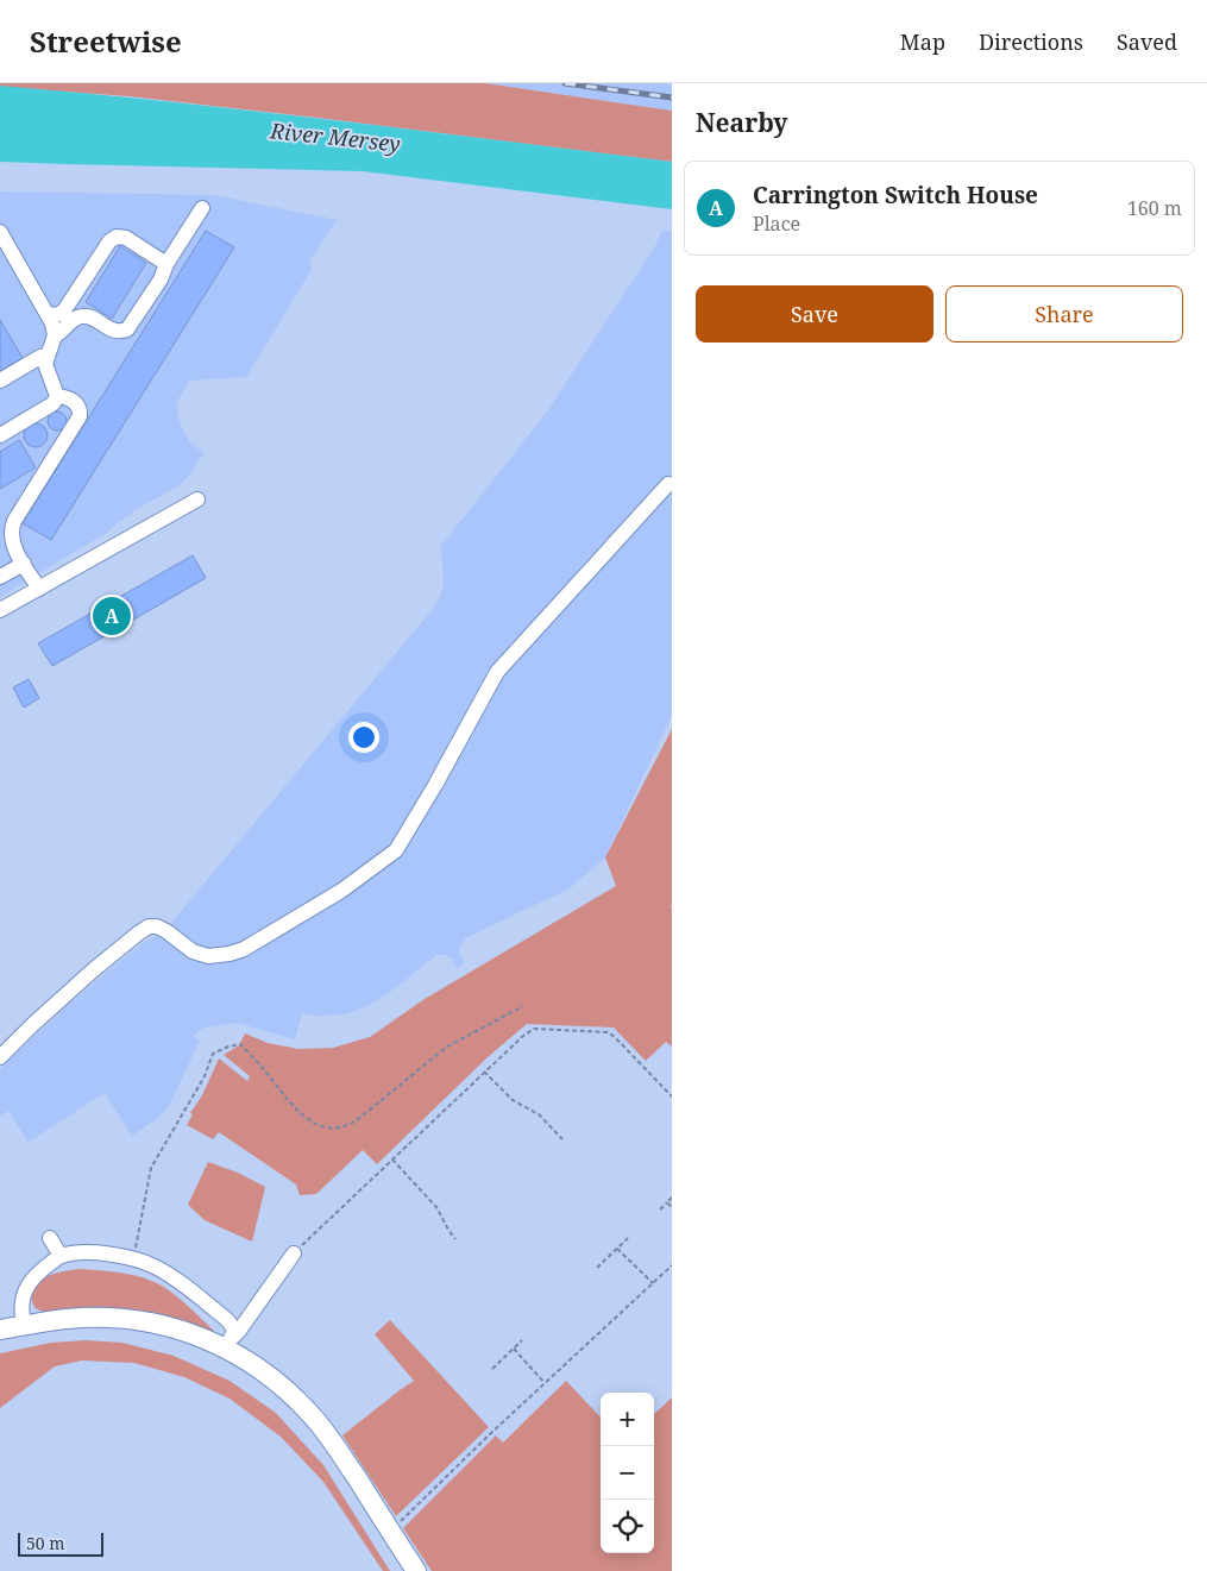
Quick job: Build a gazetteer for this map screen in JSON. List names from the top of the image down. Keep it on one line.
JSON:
{"water":["River Mersey"],"scale_bar":"50 m","page":{"header":"Streetwise","nav":["Map","Directions","Saved"],"heading":"Nearby","list":[{"mark":"A","name":"Carrington Switch House","note":"Place","value":"160 m"}],"buttons":["Save","Share"],"pins":"A","map_buttons":["+","−"],"scale":"50 m"}}
